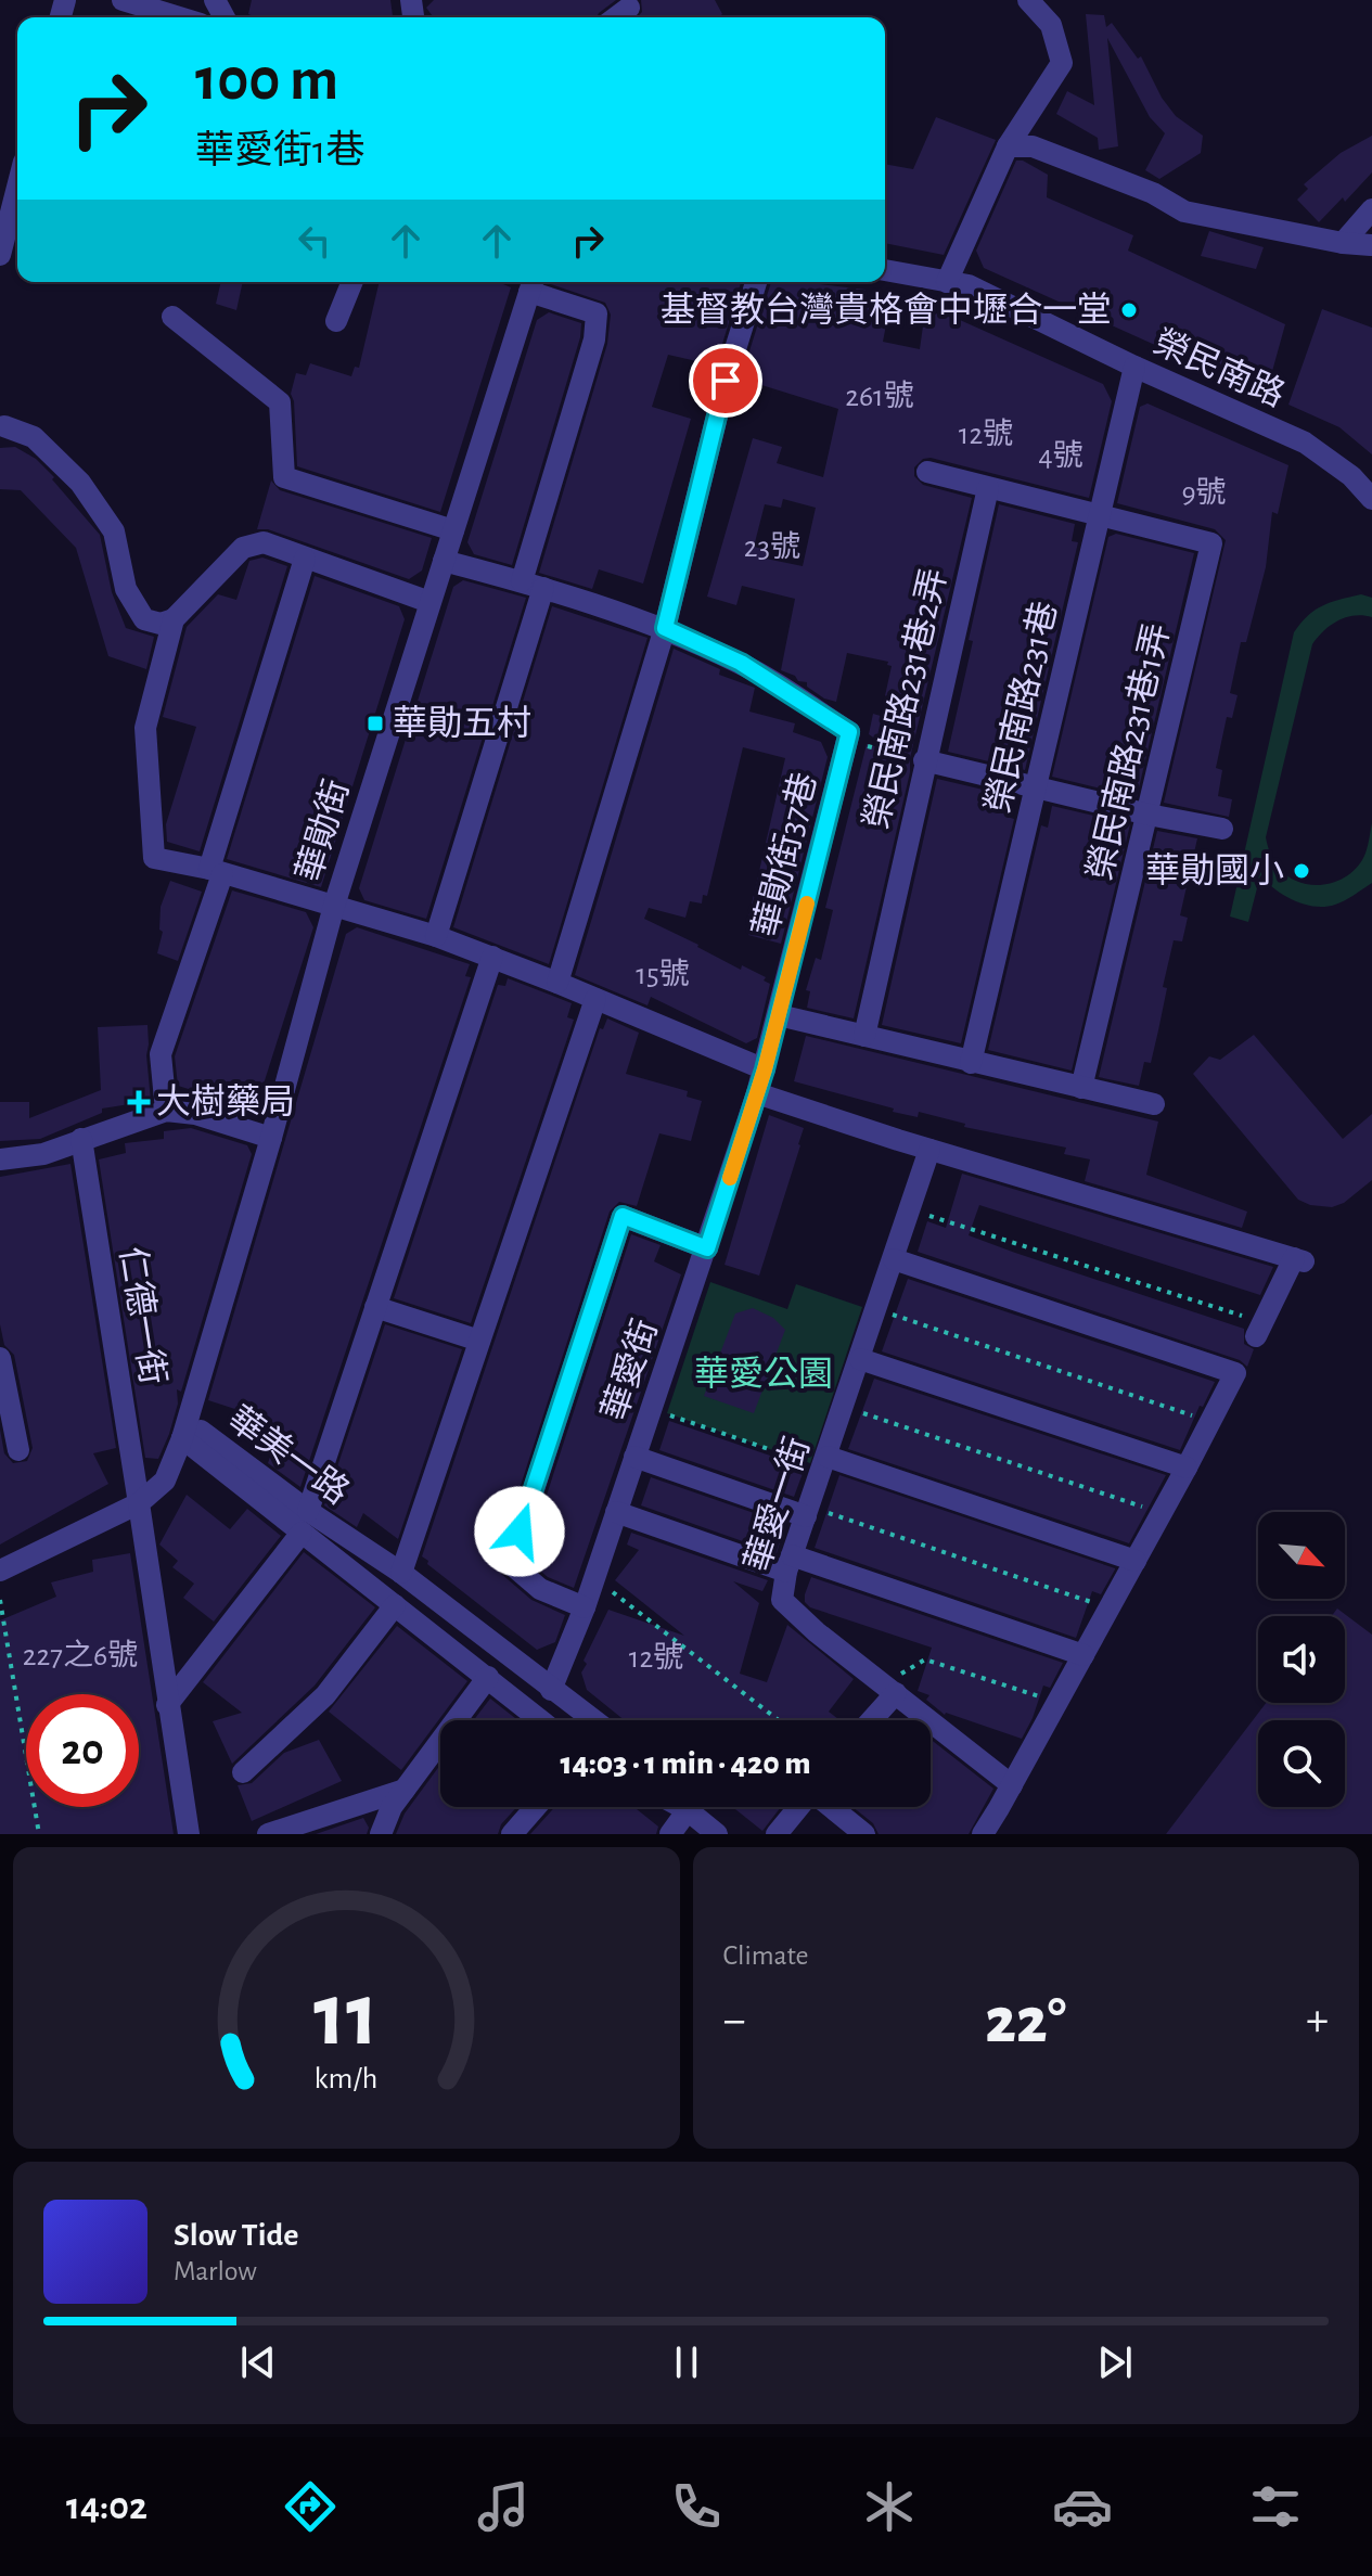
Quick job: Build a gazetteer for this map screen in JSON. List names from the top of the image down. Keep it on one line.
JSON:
{"streets":{"street":["榮民南路","榮民南路231巷2弄","榮民南路231巷","榮民南路231巷1弄","華勛街","華勛街37巷","仁德一街","華愛街","華美一路","華愛一街"]},"crossings":[["榮民南路","榮民南路231巷"],["榮民南路231巷","榮民南路231巷1弄"],["華勛街","華勛街37巷"],["華勛街","華美一路"],["華勛街37巷","華愛街"],["華愛街","華美一路"]],"parks":["華愛公園"],"places":{"other":["基督教台灣貴格會中壢合一堂","華勛國小"],"transit":["華勛五村"],"health":["大樹藥局"]},"house_numbers":["261號","12號","4號","9號","23號","15號","227之6號","12號"],"north":"bottom right","page":{"turn":["100 m","華愛街1巷"],"limit":"20","trip":"14:03 · 1 min · 420 m","tile":"Climate","heat":["−","22°","+"],"song":["Slow Tide","Marlow"],"tabs":"14:02","gauge":["11","km/h"]}}
